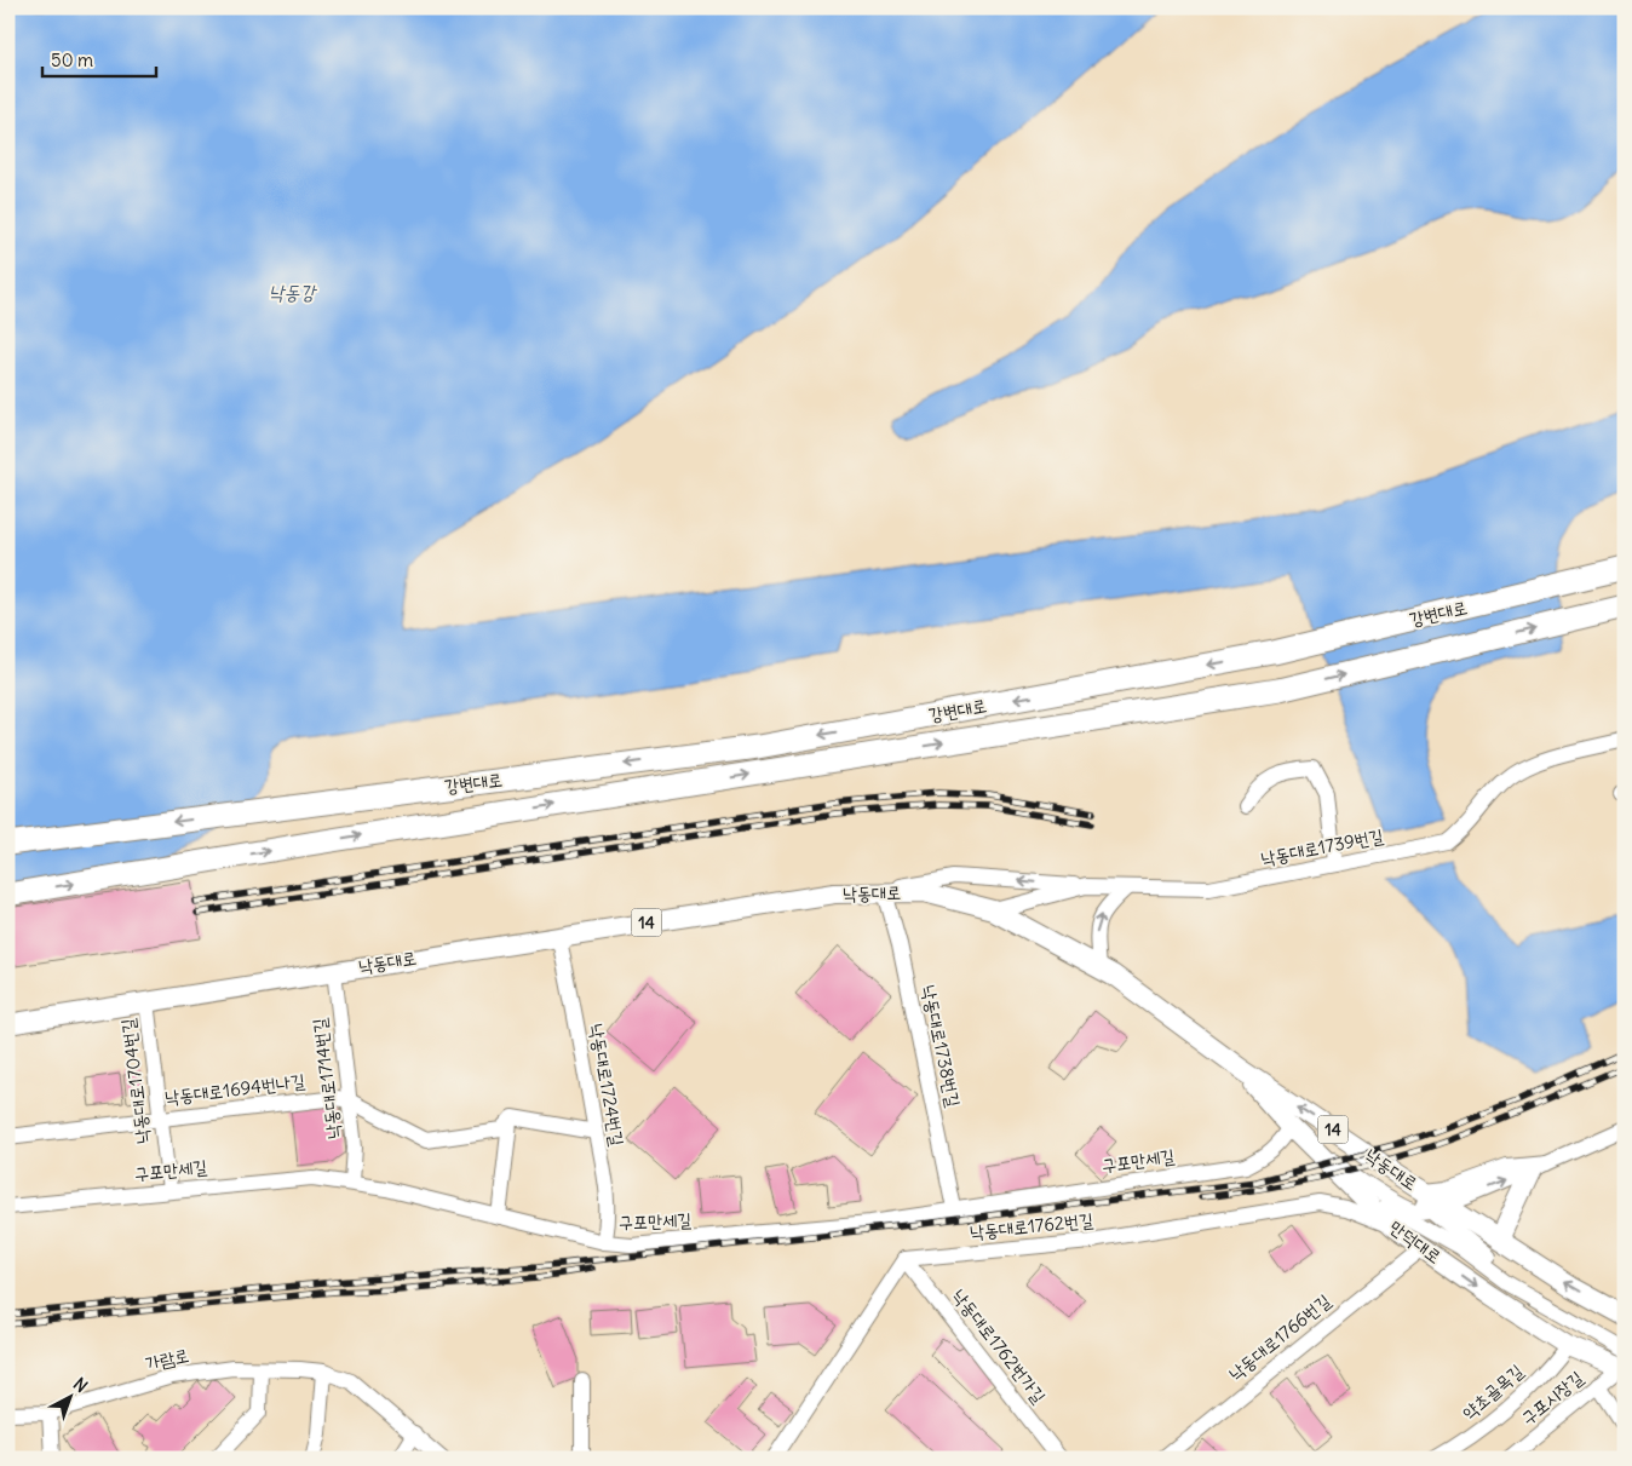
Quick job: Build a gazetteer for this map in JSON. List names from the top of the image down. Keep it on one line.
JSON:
{"streets":{"highway":["강변대로"],"main road":["낙동대로","14","만덕대로"],"street":["낙동대로1739번길","낙동대로1738번길","낙동대로1714번길","낙동대로1704번길","낙동대로1724번길","낙동대로1694번나길","구포만세길","낙동대로1762번길","낙동대로1766번길","낙동대로1762번가길","가람로","약초골목길","구포시장길"]},"crossings":[["낙동대로1739번길","낙동대로"],["낙동대로","낙동대로1738번길"],["낙동대로","낙동대로1714번길"],["낙동대로","낙동대로1704번길"],["낙동대로","낙동대로1724번길"],["낙동대로","만덕대로"],["낙동대로1738번길","구포만세길"],["낙동대로1714번길","낙동대로1694번나길"],["낙동대로1714번길","구포만세길"],["낙동대로1704번길","낙동대로1694번나길"],["낙동대로1704번길","구포만세길"],["낙동대로1724번길","낙동대로1694번나길"],["낙동대로1724번길","구포만세길"],["구포만세길","만덕대로"],["낙동대로1762번길","만덕대로"],["낙동대로1762번길","낙동대로1762번가길"],["만덕대로","낙동대로1766번길"],["만덕대로","약초골목길"],["만덕대로","구포시장길"]],"one_way":["만덕대로"],"water":["낙동강"],"scale_bar":"50 m","north":"top right"}
